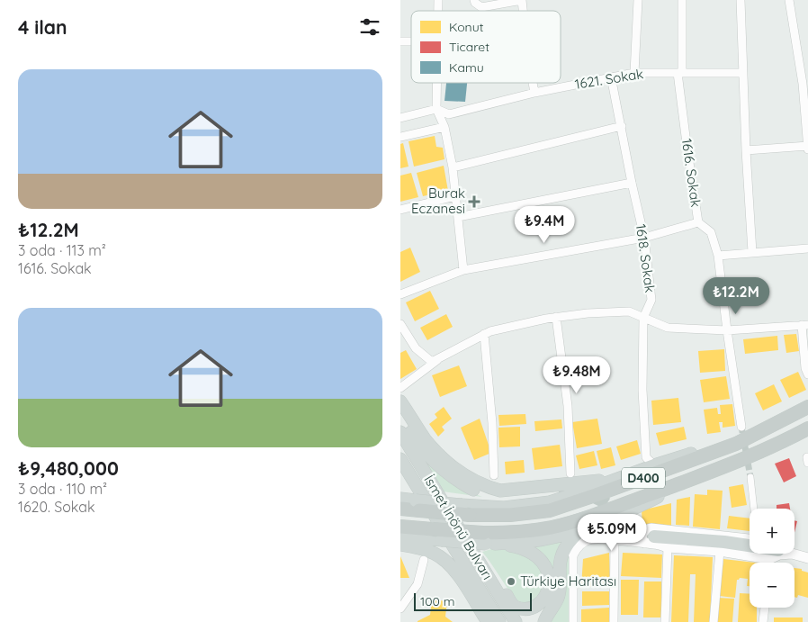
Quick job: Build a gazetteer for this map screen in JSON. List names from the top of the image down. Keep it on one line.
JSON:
{"streets":{"highway":["D400"],"main road":["İsmet İnönü Bulvarı"],"street":["1621. Sokak","1616. Sokak","1618. Sokak"]},"crossings":[["1621. Sokak","1616. Sokak"],["1621. Sokak","1618. Sokak"]],"places":{"health":["Burak Eczanesi"],"other":["Türkiye Haritası"]},"legend":["Konut","Ticaret","Kamu"],"scale_bar":"100 m","page":{"heading":"4 ilan","list":[{"name":"₺12.2M","note":"3 oda · 113 m² · 1616. Sokak"},{"name":"₺9,480,000","note":"3 oda · 110 m² · 1620. Sokak"}],"price":["₺9.4M","₺12.2M","₺9.48M","₺5.09M"],"map_buttons":["+","−"],"scale":"100 m"}}
